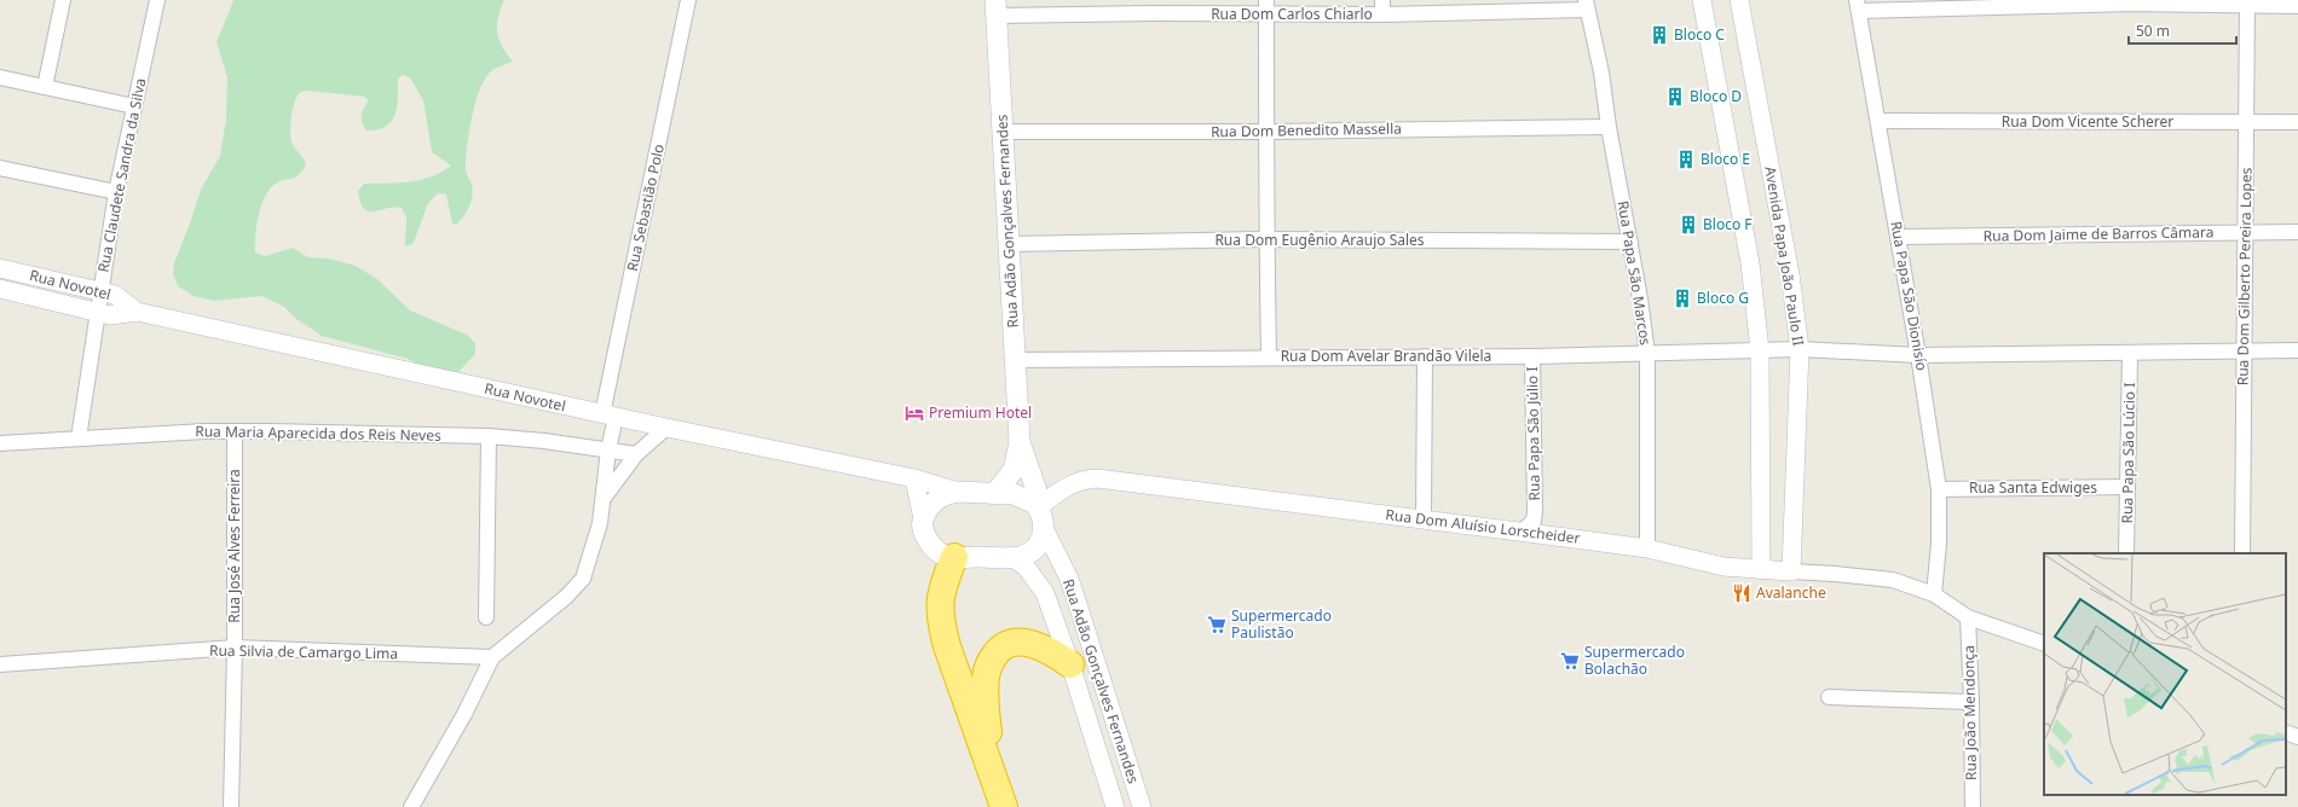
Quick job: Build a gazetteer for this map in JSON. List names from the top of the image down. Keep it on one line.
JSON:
{"streets":{"main road":["Rua Adão Gonçalves Fernandes"],"street":["Rua Dom Carlos Chiarlo","Rua Dom Vicente Scherer","Rua Dom Benedito Massella","Rua Claudete Sandra da Silva","Rua Sebastião Polo","Rua Dom Jaime de Barros Câmara","Rua Dom Eugênio Araujo Sales","Avenida Papa João Paulo II","Rua Papa São Marcos","Rua Dom Gilberto Pereira Lopes","Rua Novotel","Rua Papa São Dionisío","Rua Dom Avelar Brandão Vilela","Rua Maria Aparecida dos Reis Neves","Rua Papa São Júlio I","Rua Papa São Lúcio I","Rua Santa Edwiges","Rua Dom Aluísio Lorscheider","Rua José Alves Ferreira","Rua Silvia de Camargo Lima","Rua João Mendonça"]},"crossings":[["Rua Dom Carlos Chiarlo","Rua Adão Gonçalves Fernandes"],["Rua Dom Carlos Chiarlo","Rua Papa São Marcos"],["Rua Dom Vicente Scherer","Rua Dom Gilberto Pereira Lopes"],["Rua Dom Vicente Scherer","Rua Papa São Dionisío"],["Rua Dom Benedito Massella","Rua Adão Gonçalves Fernandes"],["Rua Dom Benedito Massella","Rua Papa São Marcos"],["Rua Claudete Sandra da Silva","Rua Novotel"],["Rua Claudete Sandra da Silva","Rua Maria Aparecida dos Reis Neves"],["Rua Sebastião Polo","Rua Novotel"],["Rua Sebastião Polo","Rua Maria Aparecida dos Reis Neves"],["Rua Sebastião Polo","Rua Silvia de Camargo Lima"],["Rua Adão Gonçalves Fernandes","Rua Dom Eugênio Araujo Sales"],["Rua Adão Gonçalves Fernandes","Rua Dom Avelar Brandão Vilela"],["Rua Adão Gonçalves Fernandes","Rua Dom Aluísio Lorscheider"],["Rua Dom Jaime de Barros Câmara","Rua Dom Gilberto Pereira Lopes"],["Rua Dom Jaime de Barros Câmara","Rua Papa São Dionisío"],["Rua Dom Eugênio Araujo Sales","Rua Papa São Marcos"],["Avenida Papa João Paulo II","Rua Dom Avelar Brandão Vilela"],["Avenida Papa João Paulo II","Rua Dom Aluísio Lorscheider"],["Rua Papa São Marcos","Rua Dom Avelar Brandão Vilela"],["Rua Papa São Marcos","Rua Dom Aluísio Lorscheider"],["Rua Dom Gilberto Pereira Lopes","Rua Dom Avelar Brandão Vilela"],["Rua Papa São Dionisío","Rua Dom Avelar Brandão Vilela"],["Rua Papa São Dionisío","Rua Santa Edwiges"],["Rua Papa São Dionisío","Rua Dom Aluísio Lorscheider"],["Rua Dom Avelar Brandão Vilela","Rua Papa São Júlio I"],["Rua Dom Avelar Brandão Vilela","Rua Papa São Lúcio I"],["Rua Maria Aparecida dos Reis Neves","Rua José Alves Ferreira"],["Rua Papa São Júlio I","Rua Dom Aluísio Lorscheider"],["Rua Papa São Lúcio I","Rua Santa Edwiges"],["Rua Dom Aluísio Lorscheider","Rua João Mendonça"],["Rua José Alves Ferreira","Rua Silvia de Camargo Lima"]],"places":{"building":["Bloco C","Bloco D","Bloco E","Bloco F","Bloco G"],"hotel":["Premium Hotel"],"restaurant":["Avalanche"],"supermarket":["Supermercado Paulistão","Supermercado Bolachão"]},"scale_bar":"50 m"}
